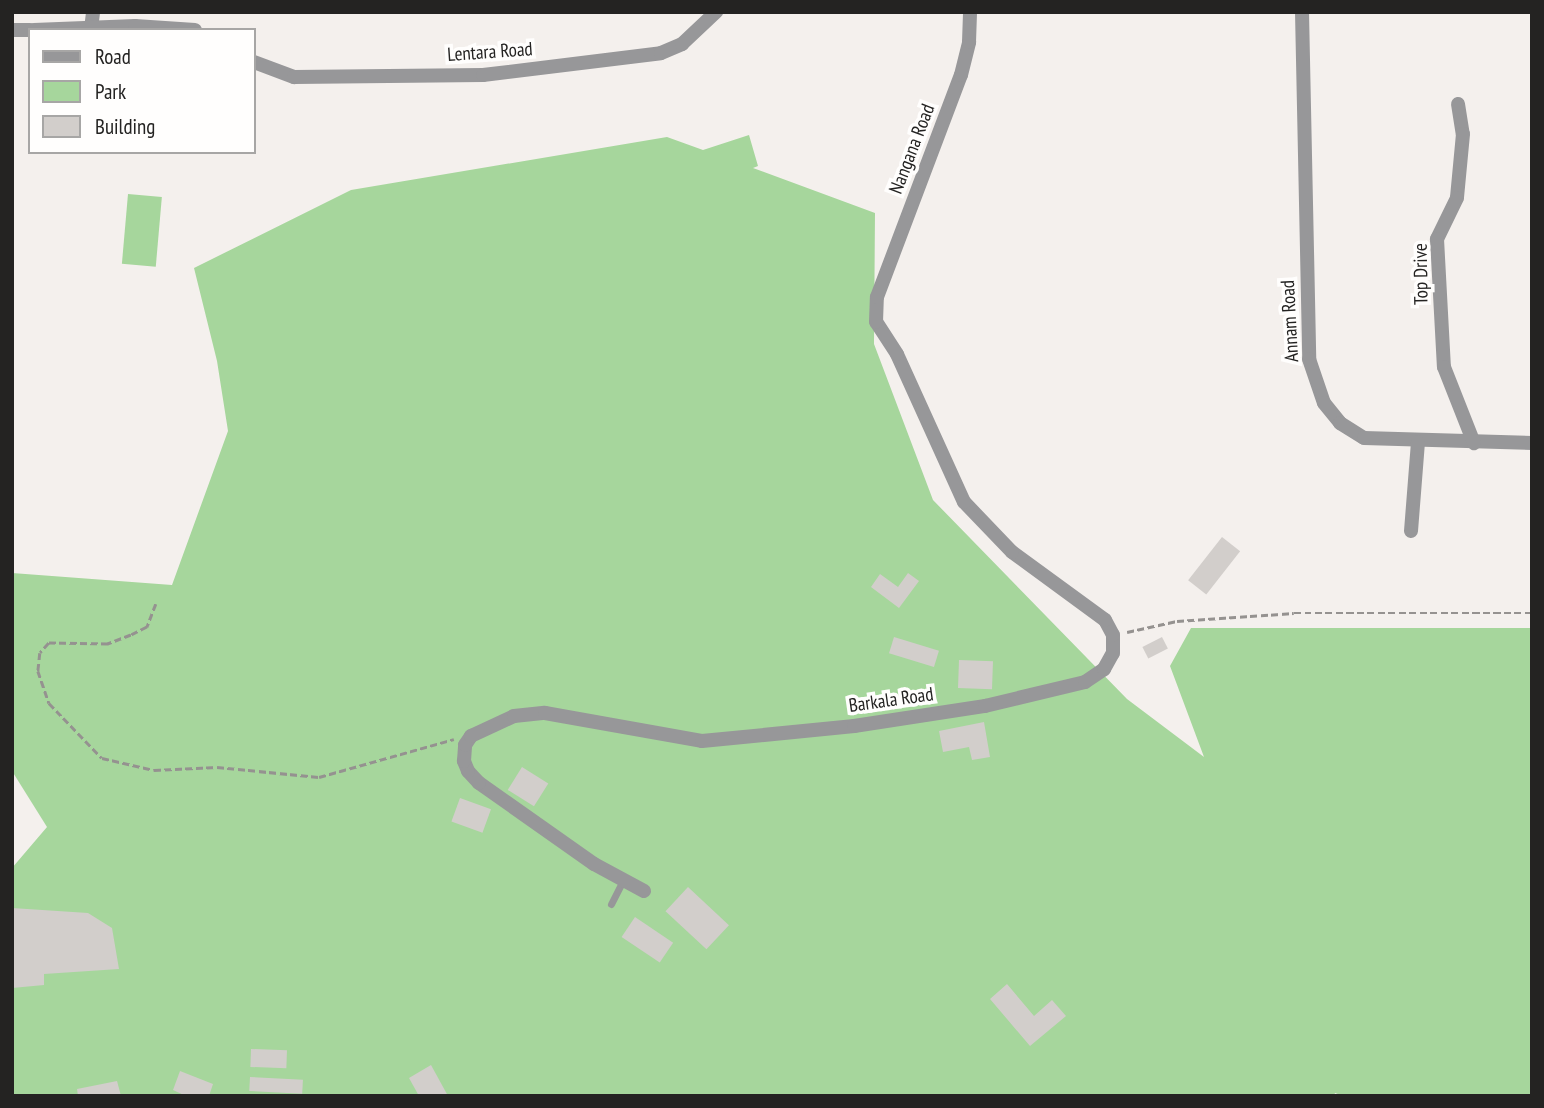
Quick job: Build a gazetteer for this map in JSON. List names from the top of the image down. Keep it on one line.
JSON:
{"streets":{"street":["Lentara Road","Nangana Road","Top Drive","Annam Road","Barkala Road"]},"crossings":[["Nangana Road","Barkala Road"],["Top Drive","Annam Road"]],"legend":["Road","Park","Building"]}
